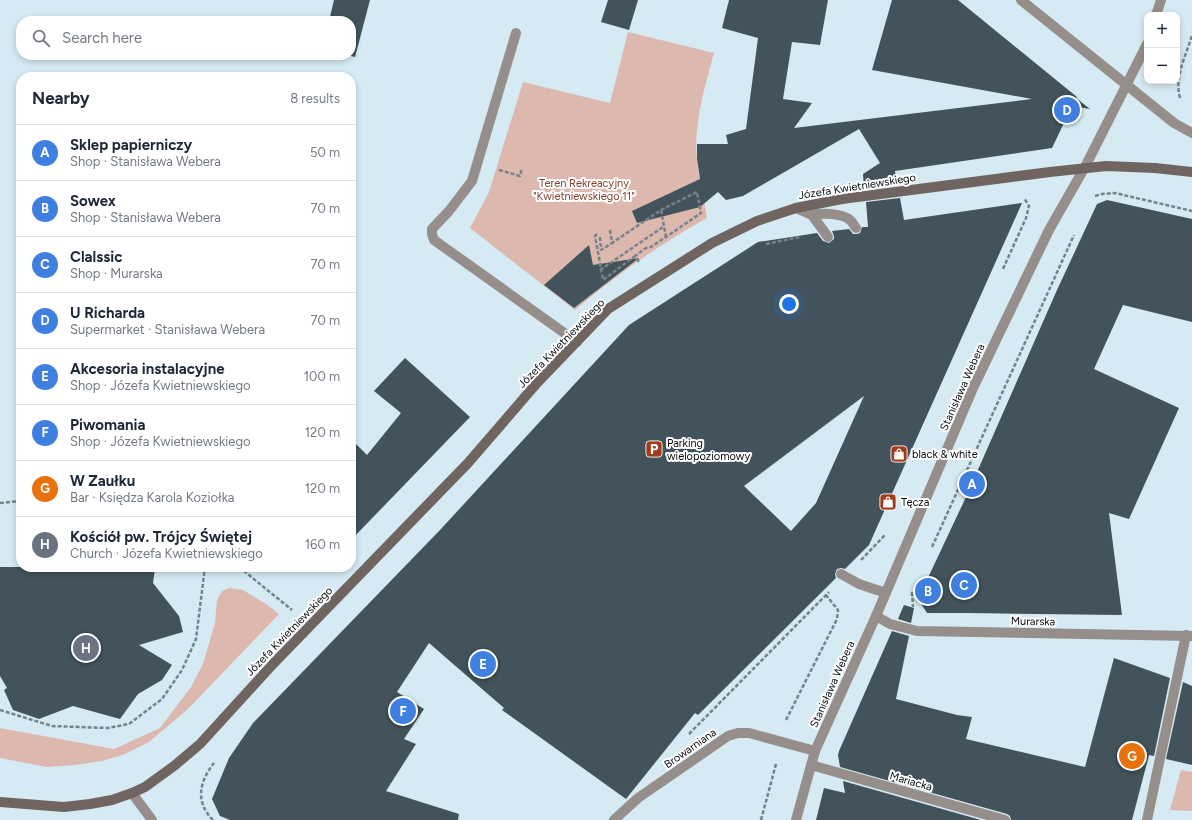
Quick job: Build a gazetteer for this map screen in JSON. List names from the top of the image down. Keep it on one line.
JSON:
{"streets":{"main road":["Józefa Kwietniewskiego"],"street":["Stanisława Webera","Murarska","Browarniana","Mariacka"]},"crossings":[["Józefa Kwietniewskiego","Stanisława Webera"],["Stanisława Webera","Murarska"],["Stanisława Webera","Browarniana"],["Stanisława Webera","Mariacka"]],"parks":["Teren Rekreacyjny \"Kwietniewskiego 11\""],"places":{"parking":["Parking wielopoziomowy"],"shop":["black & white","Tęcza"]},"page":{"map_buttons":["+","−"],"search":"Search here","heading":["Nearby","8 results"],"pins":["D","A","C","B","H","E","F","G"],"list":[{"mark":"A","name":"Sklep papierniczy","note":"Shop · Stanisława Webera","value":"50 m"},{"mark":"B","name":"Sowex","note":"Shop · Stanisława Webera","value":"70 m"},{"mark":"C","name":"Clalssic","note":"Shop · Murarska","value":"70 m"},{"mark":"D","name":"U Richarda","note":"Supermarket · Stanisława Webera","value":"70 m"},{"mark":"E","name":"Akcesoria instalacyjne","note":"Shop · Józefa Kwietniewskiego","value":"100 m"},{"mark":"F","name":"Piwomania","note":"Shop · Józefa Kwietniewskiego","value":"120 m"},{"mark":"G","name":"W Zaułku","note":"Bar · Księdza Karola Koziołka","value":"120 m"},{"mark":"H","name":"Kościół pw. Trójcy Świętej","note":"Church · Józefa Kwietniewskiego","value":"160 m"}]}}
